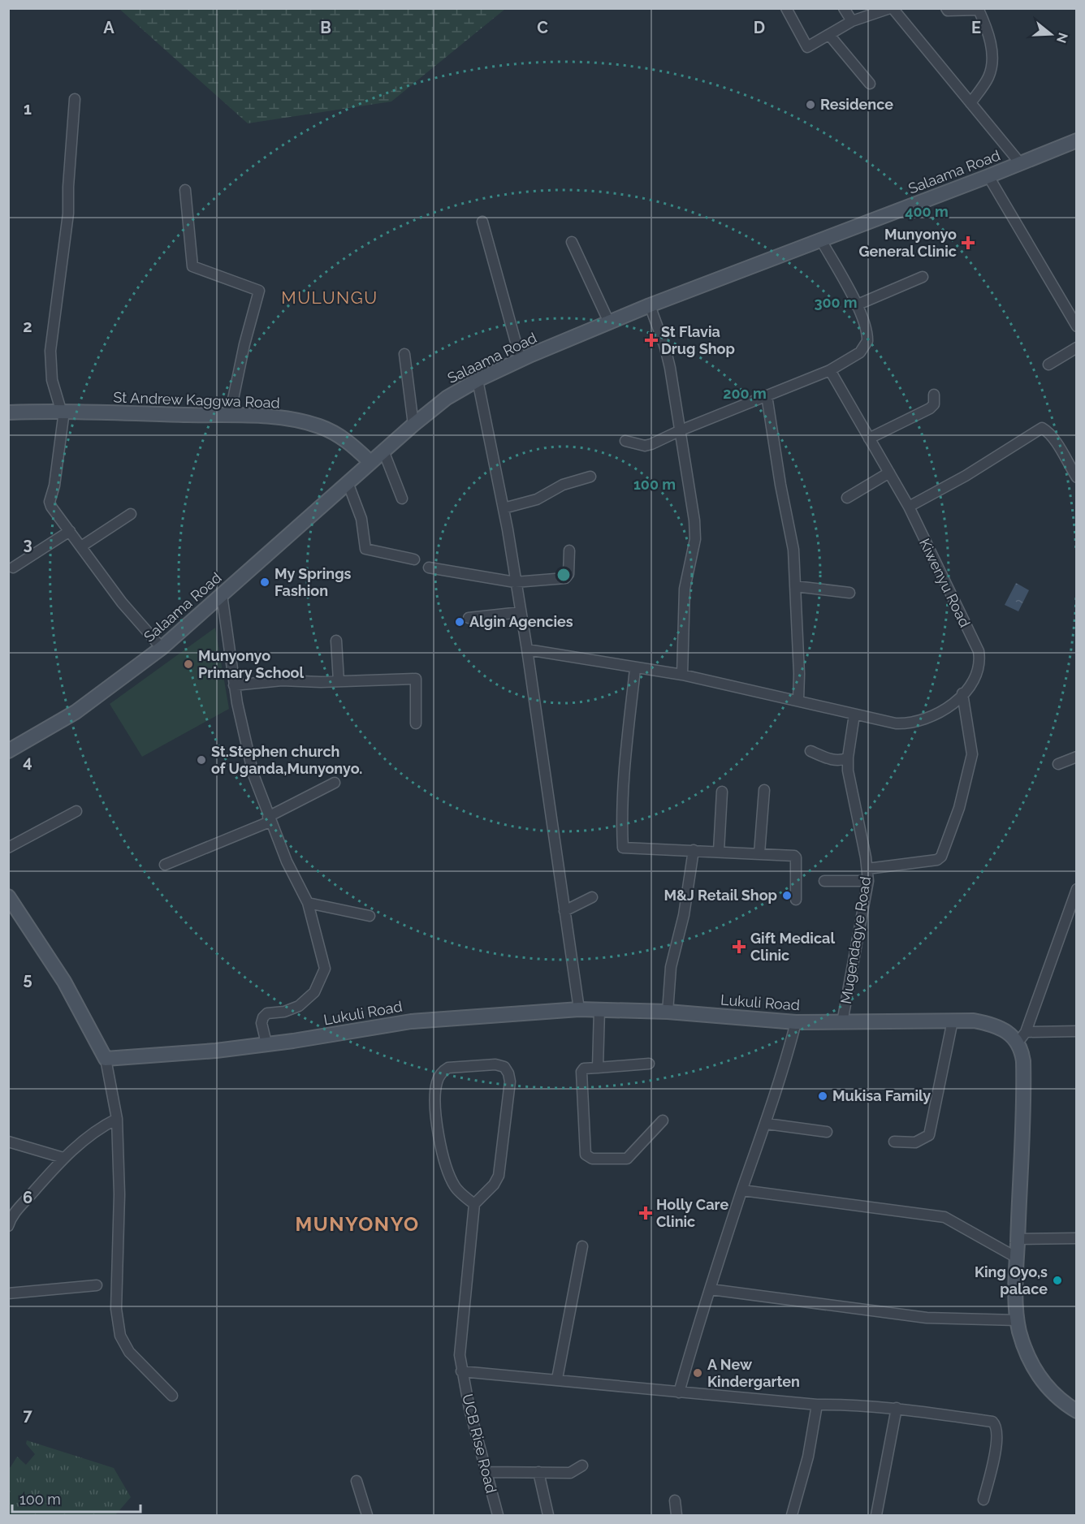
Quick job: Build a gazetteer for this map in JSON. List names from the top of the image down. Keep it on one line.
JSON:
{"streets":{"street":["Salaama Road","St Andrew Kaggwa Road","Kiwenyu Road","Mugendagye Road","Lukuli Road","UCB Rise Road"]},"crossings":[["Salaama Road","St Andrew Kaggwa Road"],["Kiwenyu Road","Mugendagye Road"],["Mugendagye Road","Lukuli Road"]],"districts":["MULUNGU","MUNYONYO"],"places":{"other":["Residence","My Springs Fashion","Algin Agencies","Munyonyo Primary School","St.Stephen church of Uganda,Munyonyo.","M&J Retail Shop","Mukisa Family","King Oyo,s palace","A New Kindergarten"],"health":["Munyonyo General Clinic","St Flavia Drug Shop","Gift Medical Clinic","Holly Care Clinic"]},"scale_bar":"100 m","north":"right","grid":{"columns":["A","B","C","D","E"],"rows":["1","2","3","4","5","6","7"]},"rings":["400 m","300 m","200 m","100 m"]}
